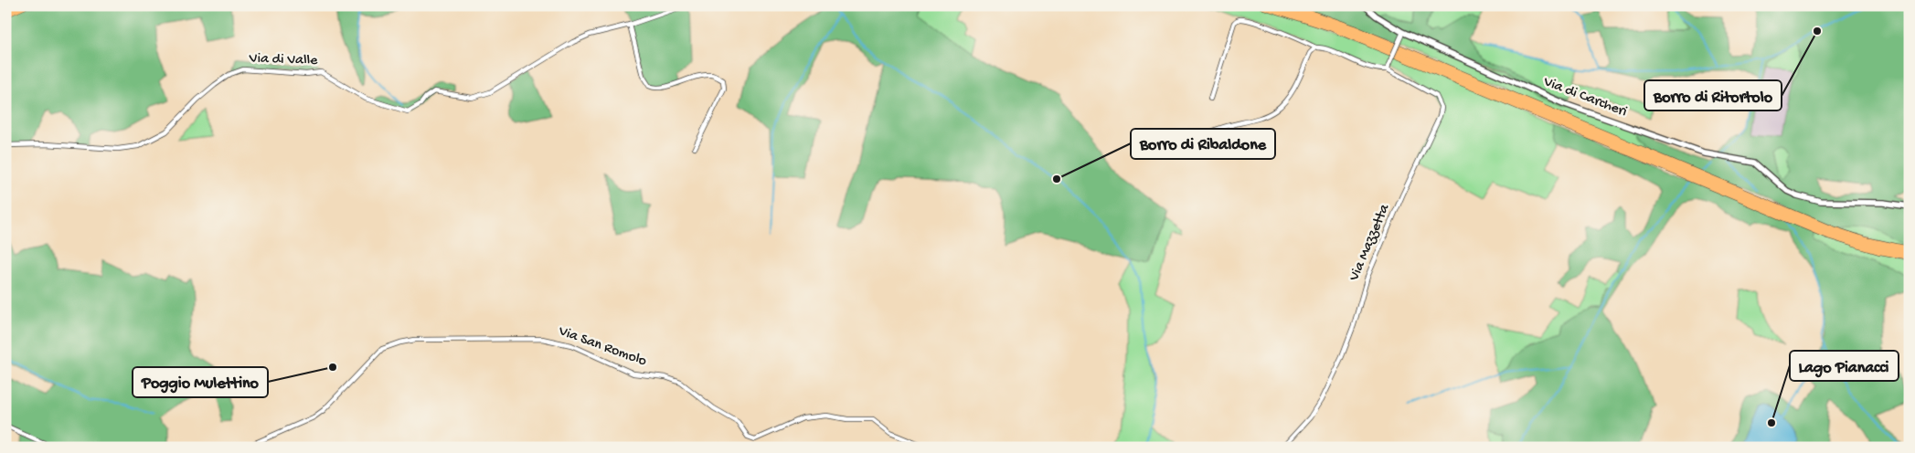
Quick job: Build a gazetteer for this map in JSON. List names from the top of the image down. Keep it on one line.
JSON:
{"streets":{"street":["Via di Valle","Via di Carcheri","Via Mazzetta","Via San Romolo"]},"places":["Borro di Ritortolo","Borro di Ribaldone","Poggio Mulettino","Lago Pianacci"]}
